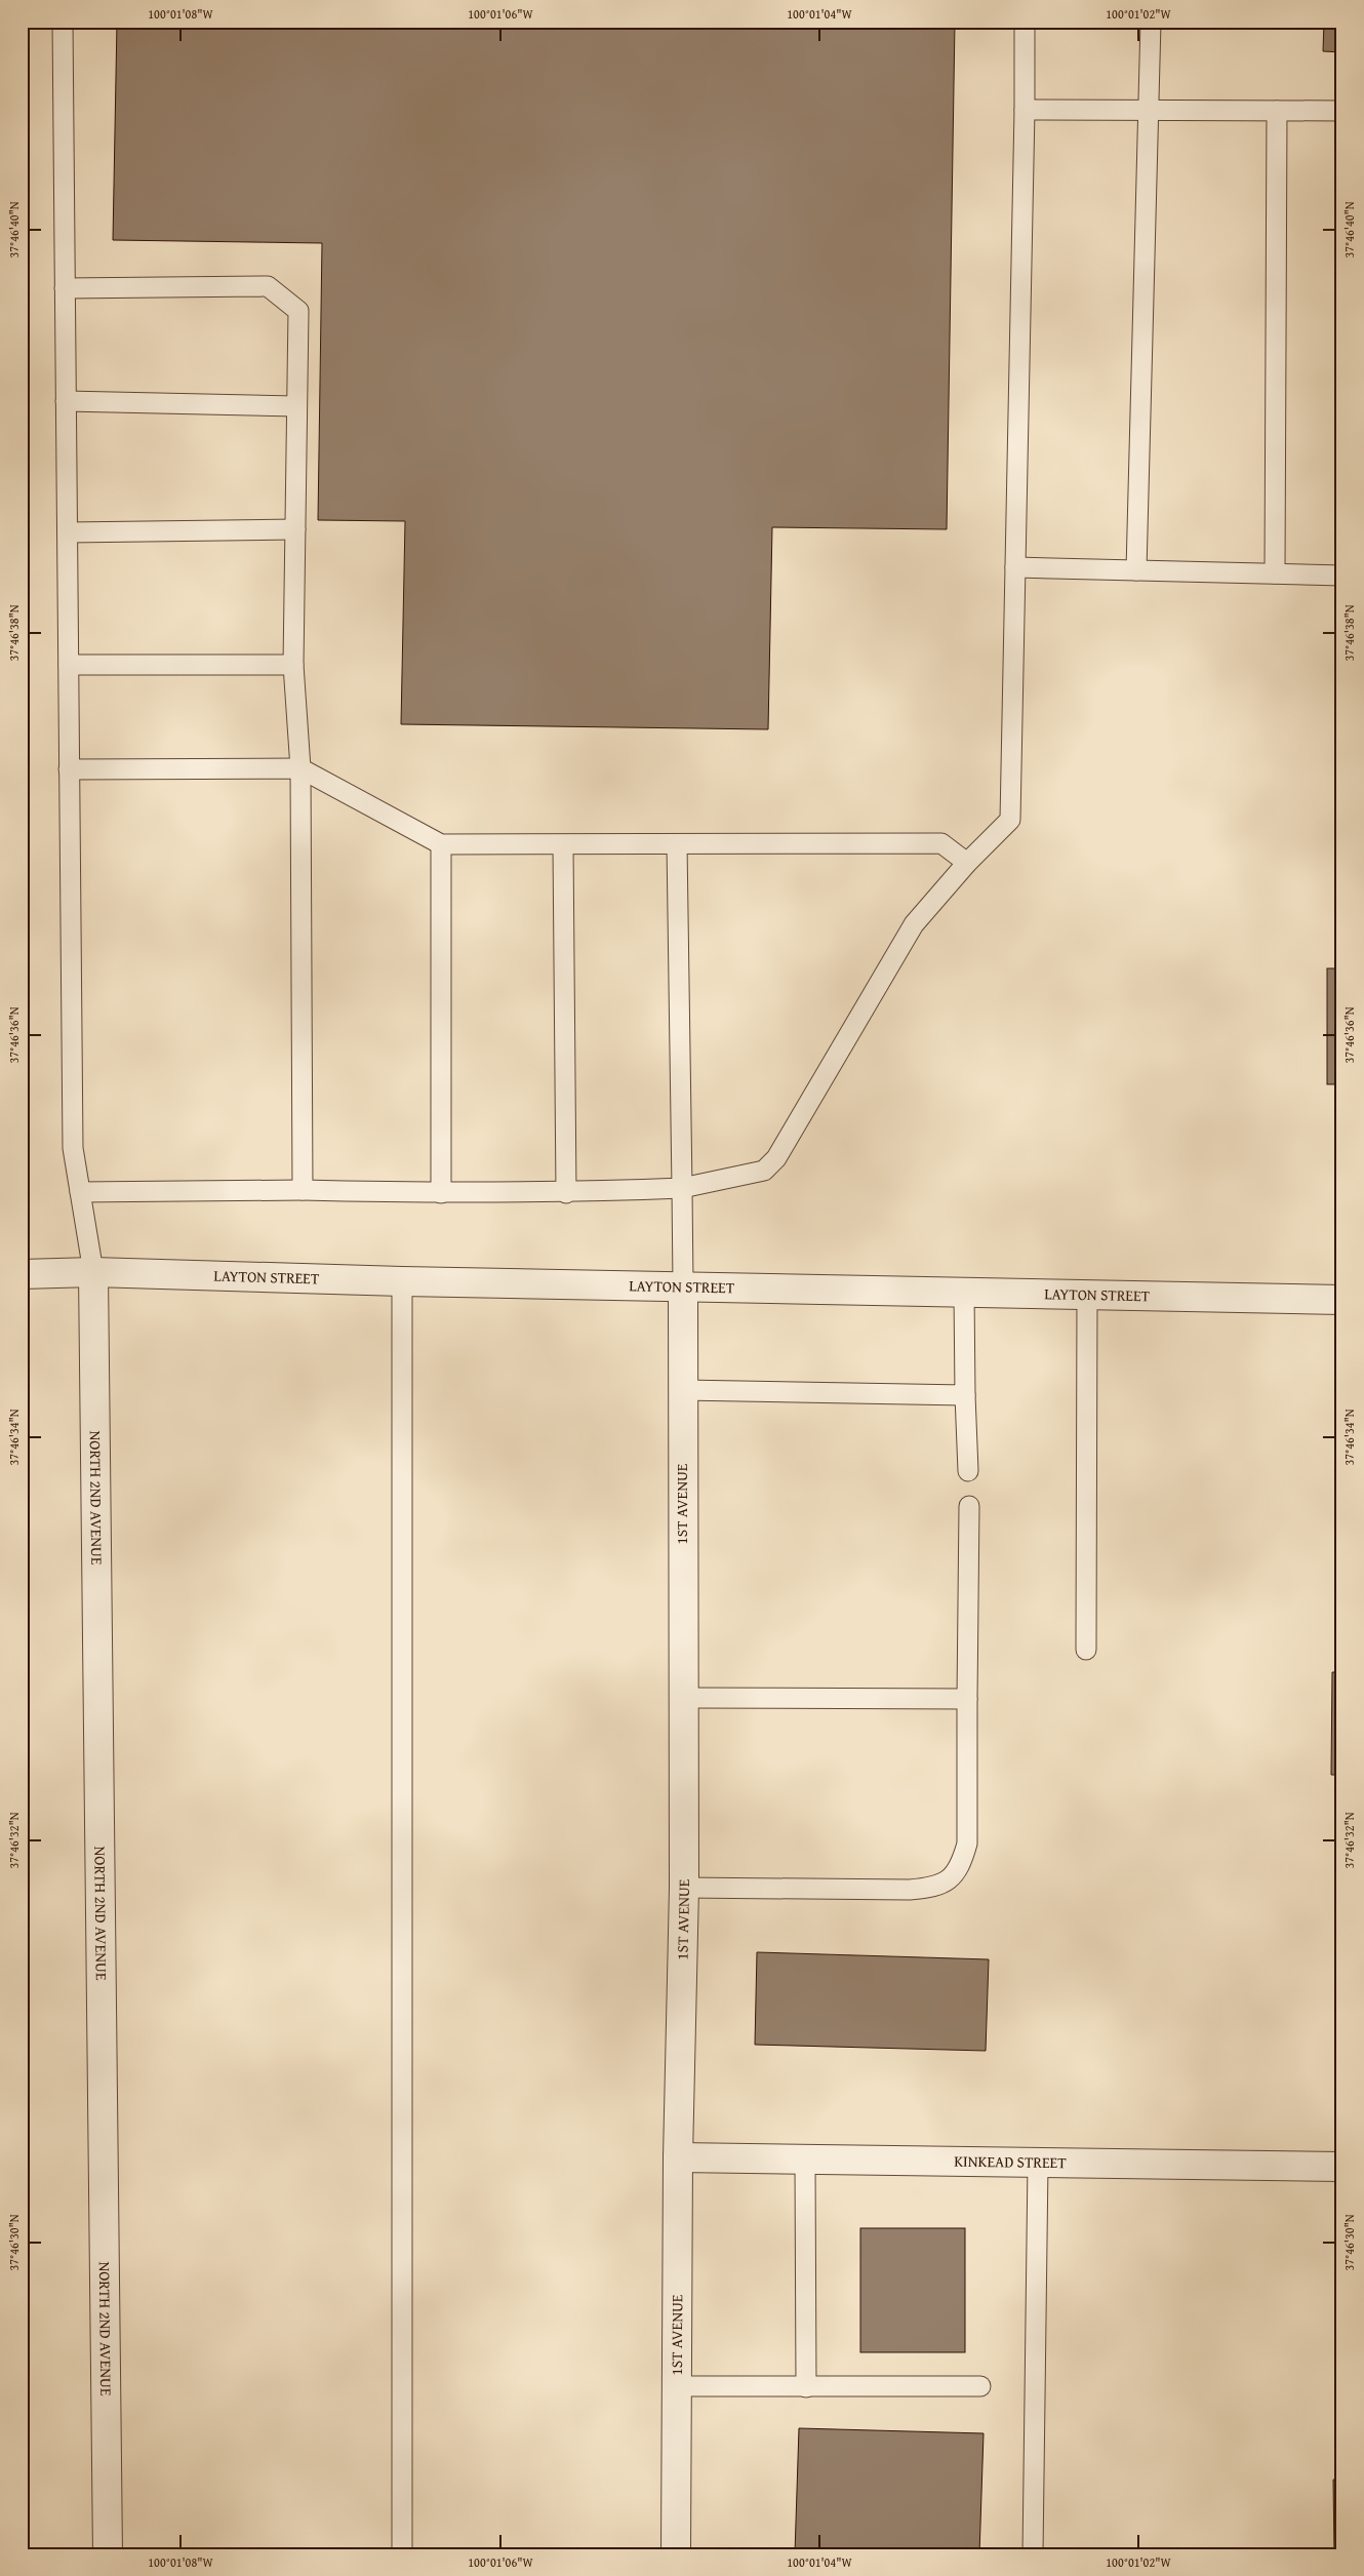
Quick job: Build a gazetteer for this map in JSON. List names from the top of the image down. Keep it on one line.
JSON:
{"streets":{"street":["LAYTON STREET","NORTH 2ND AVENUE","1ST AVENUE","KINKEAD STREET"]},"crossings":[["LAYTON STREET","NORTH 2ND AVENUE"],["LAYTON STREET","1ST AVENUE"],["1ST AVENUE","KINKEAD STREET"]],"coordinates":["100°01'08\"W","100°01'06\"W","100°01'04\"W","100°01'02\"W","37°46'40\"N","37°46'38\"N","37°46'36\"N","37°46'34\"N","37°46'32\"N","37°46'30\"N"]}
